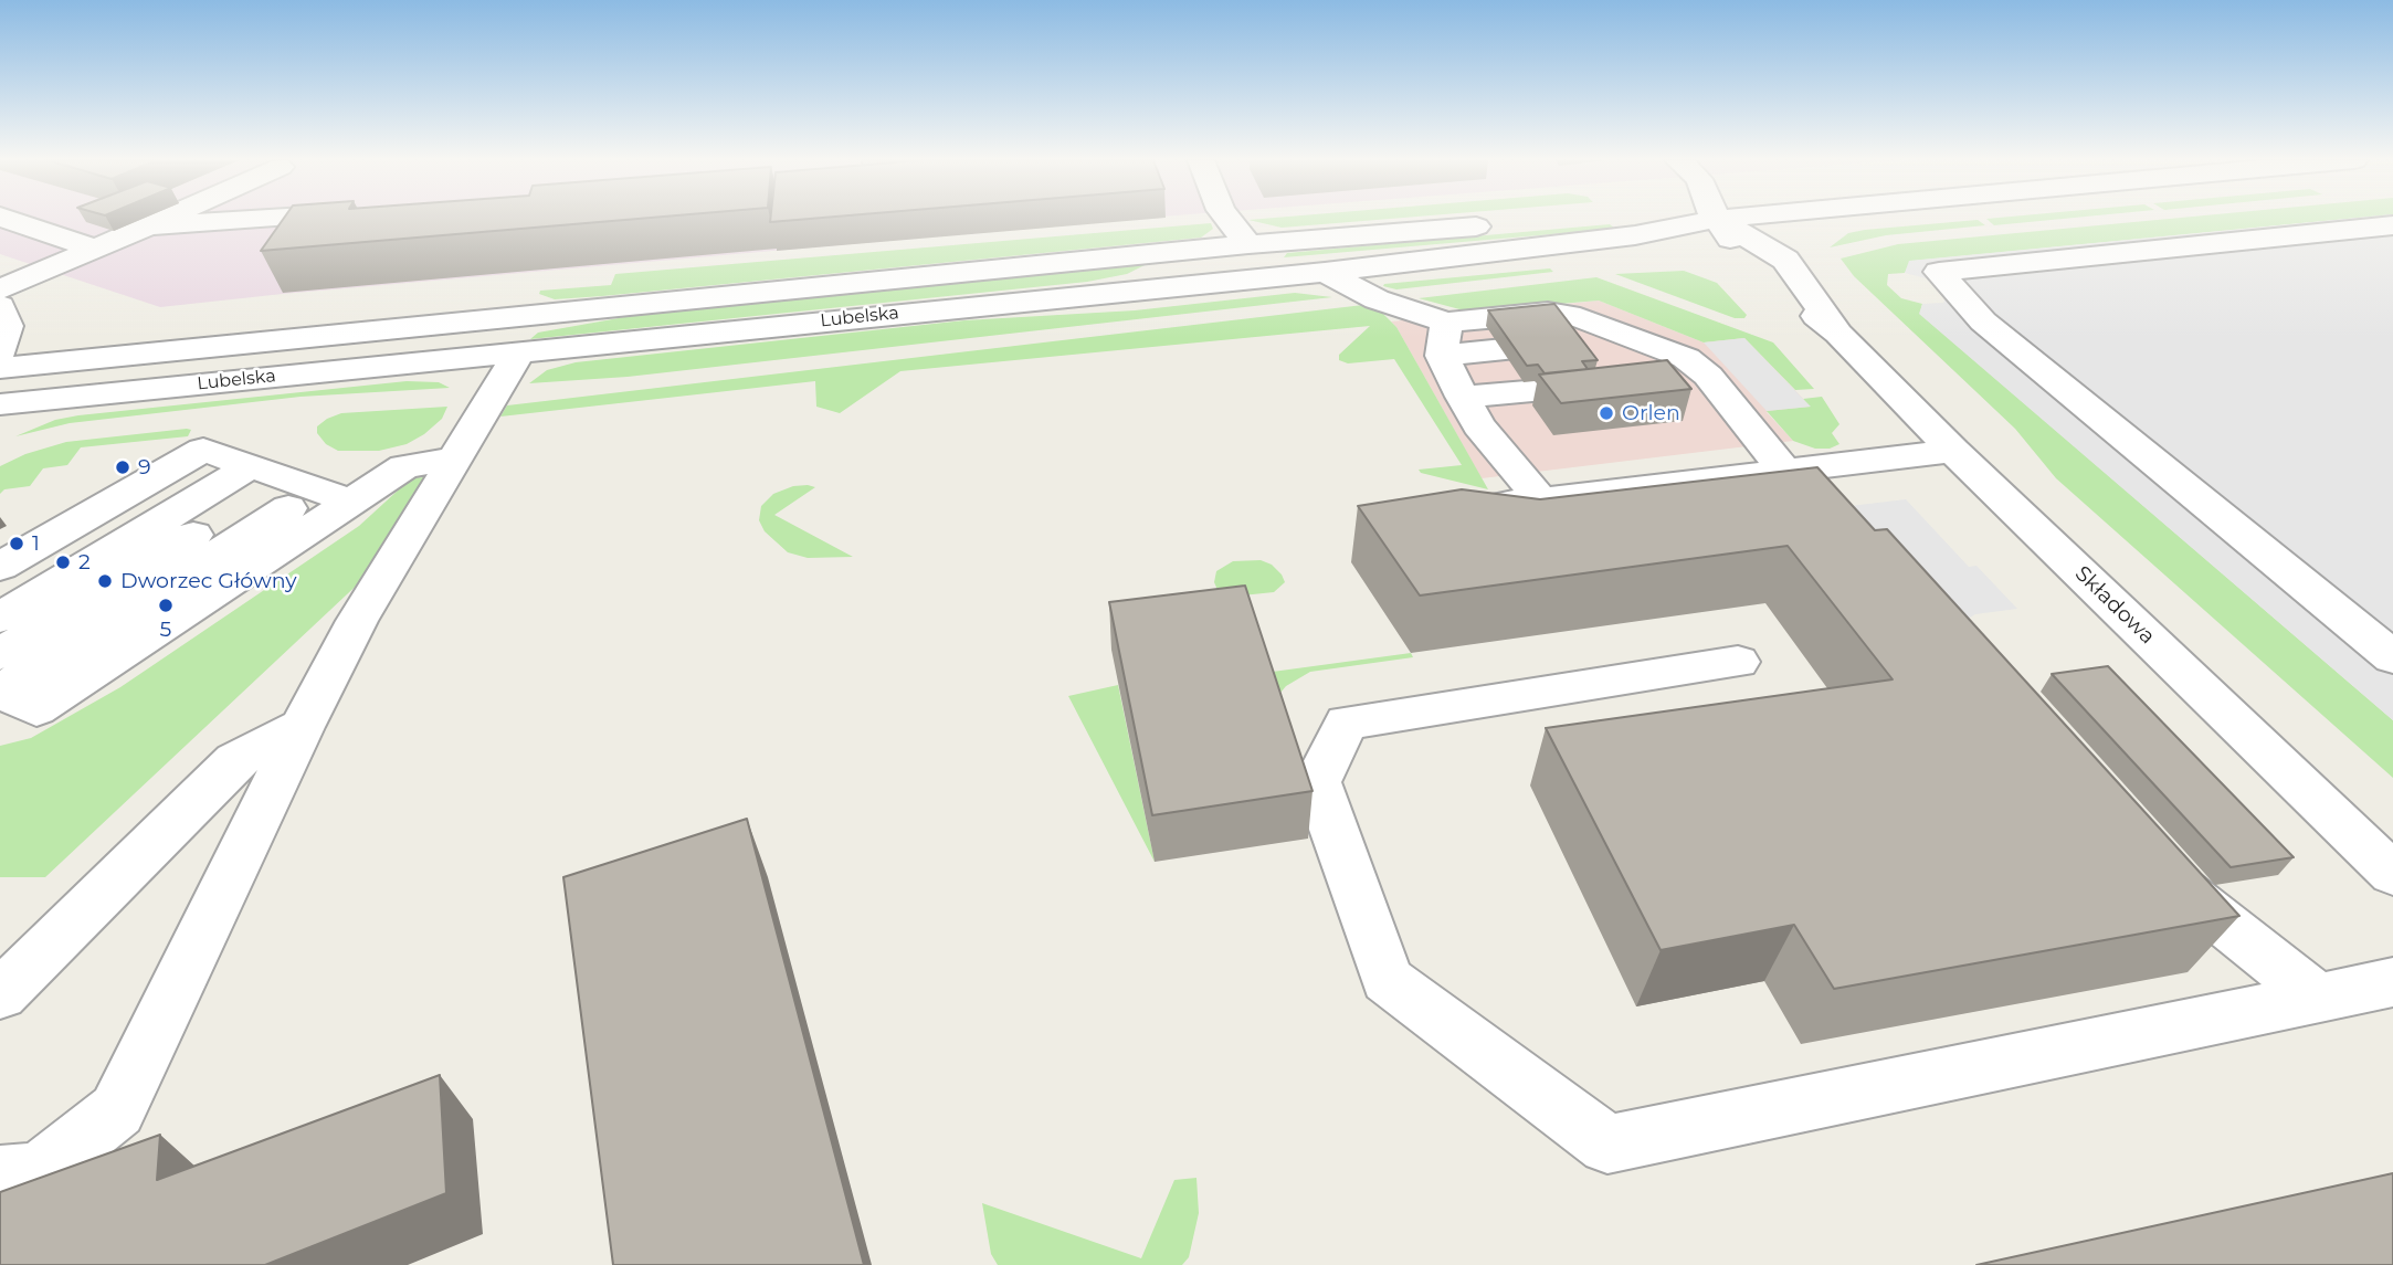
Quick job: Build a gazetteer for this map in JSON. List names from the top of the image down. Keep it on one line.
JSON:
{"streets":{"street":["Lubelska","Składowa"]},"places":["Orlen","9","1","2","Dworzec Główny","5"]}
